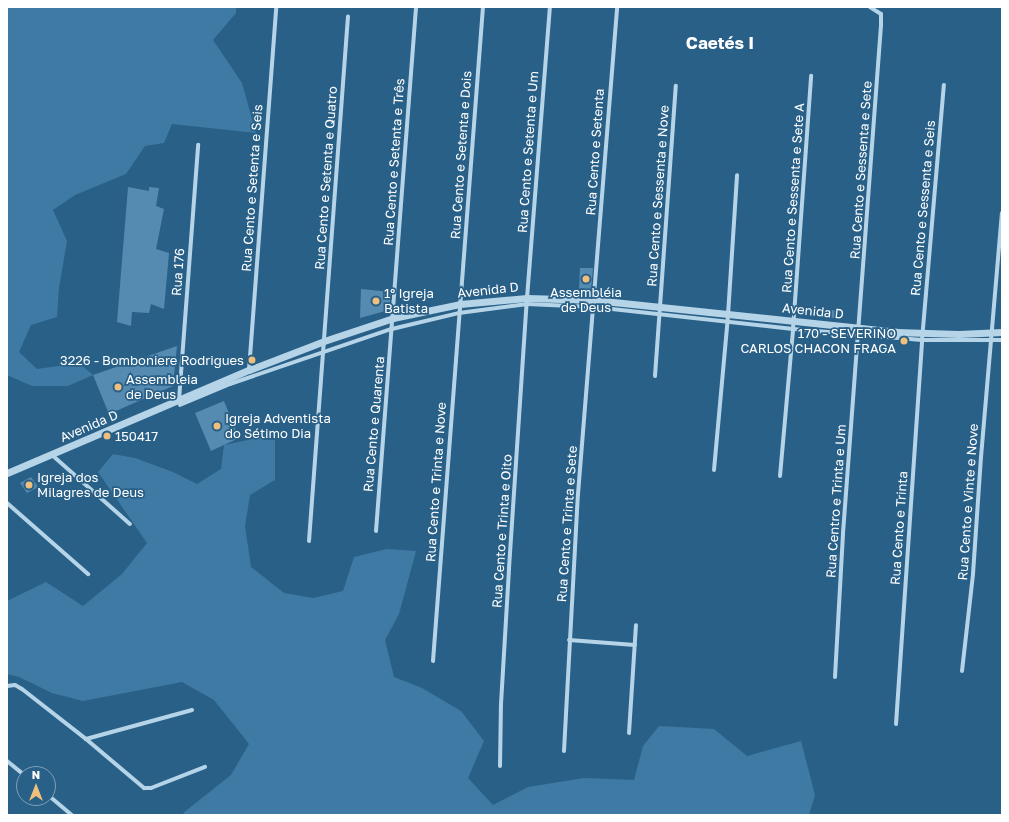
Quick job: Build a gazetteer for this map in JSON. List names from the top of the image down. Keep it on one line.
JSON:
{"streets":{"street":["Rua Cento e Setenta e Um","Rua Cento e Setenta","Rua Cento e Setenta e Dois","Rua Cento e Setenta e Três","Rua Cento e Sessenta e Sete","Rua Cento e Setenta e Quatro","Rua Cento e Setenta e Seis","Rua Cento e Sessenta e Nove","Rua Cento e Sessenta e Sete A","Rua Cento e Sessenta e Seis","Rua 176","Avenida D","Rua Cento e Quarenta","Rua Cento e Trinta e Nove","Rua Centro e Trinta e Um","Rua Cento e Vinte e Nove","Rua Cento e Trinta e Sete","Rua Cento e Trinta","Rua Cento e Trinta e Oito"]},"crossings":[["Rua Cento e Setenta e Um","Avenida D"],["Rua Cento e Setenta e Um","Rua Cento e Trinta e Oito"],["Rua Cento e Setenta","Avenida D"],["Rua Cento e Setenta","Rua Cento e Trinta e Sete"],["Rua Cento e Setenta e Dois","Avenida D"],["Rua Cento e Setenta e Dois","Rua Cento e Trinta e Nove"],["Rua Cento e Setenta e Três","Avenida D"],["Rua Cento e Setenta e Três","Rua Cento e Quarenta"],["Rua Cento e Sessenta e Sete","Avenida D"],["Rua Cento e Sessenta e Sete","Rua Centro e Trinta e Um"],["Rua Cento e Setenta e Quatro","Avenida D"],["Rua Cento e Setenta e Seis","Avenida D"],["Rua Cento e Sessenta e Nove","Avenida D"],["Rua Cento e Sessenta e Sete A","Avenida D"],["Rua Cento e Sessenta e Seis","Avenida D"],["Rua Cento e Sessenta e Seis","Rua Cento e Trinta"],["Rua 176","Avenida D"],["Avenida D","Rua Cento e Quarenta"],["Avenida D","Rua Cento e Trinta e Nove"],["Avenida D","Rua Centro e Trinta e Um"],["Avenida D","Rua Cento e Vinte e Nove"],["Avenida D","Rua Cento e Trinta e Sete"],["Avenida D","Rua Cento e Trinta"],["Avenida D","Rua Cento e Trinta e Oito"]],"districts":["Caetés I"],"places":["Assembléia de Deus","1º Igreja Batista","170 - SEVERINO CARLOS CHACON FRAGA","3226 - Bomboniere Rodrigues","Assembleia de Deus","Igreja Adventista do Sétimo Dia","150417","Igreja dos Milagres de Deus"],"north":"top"}
